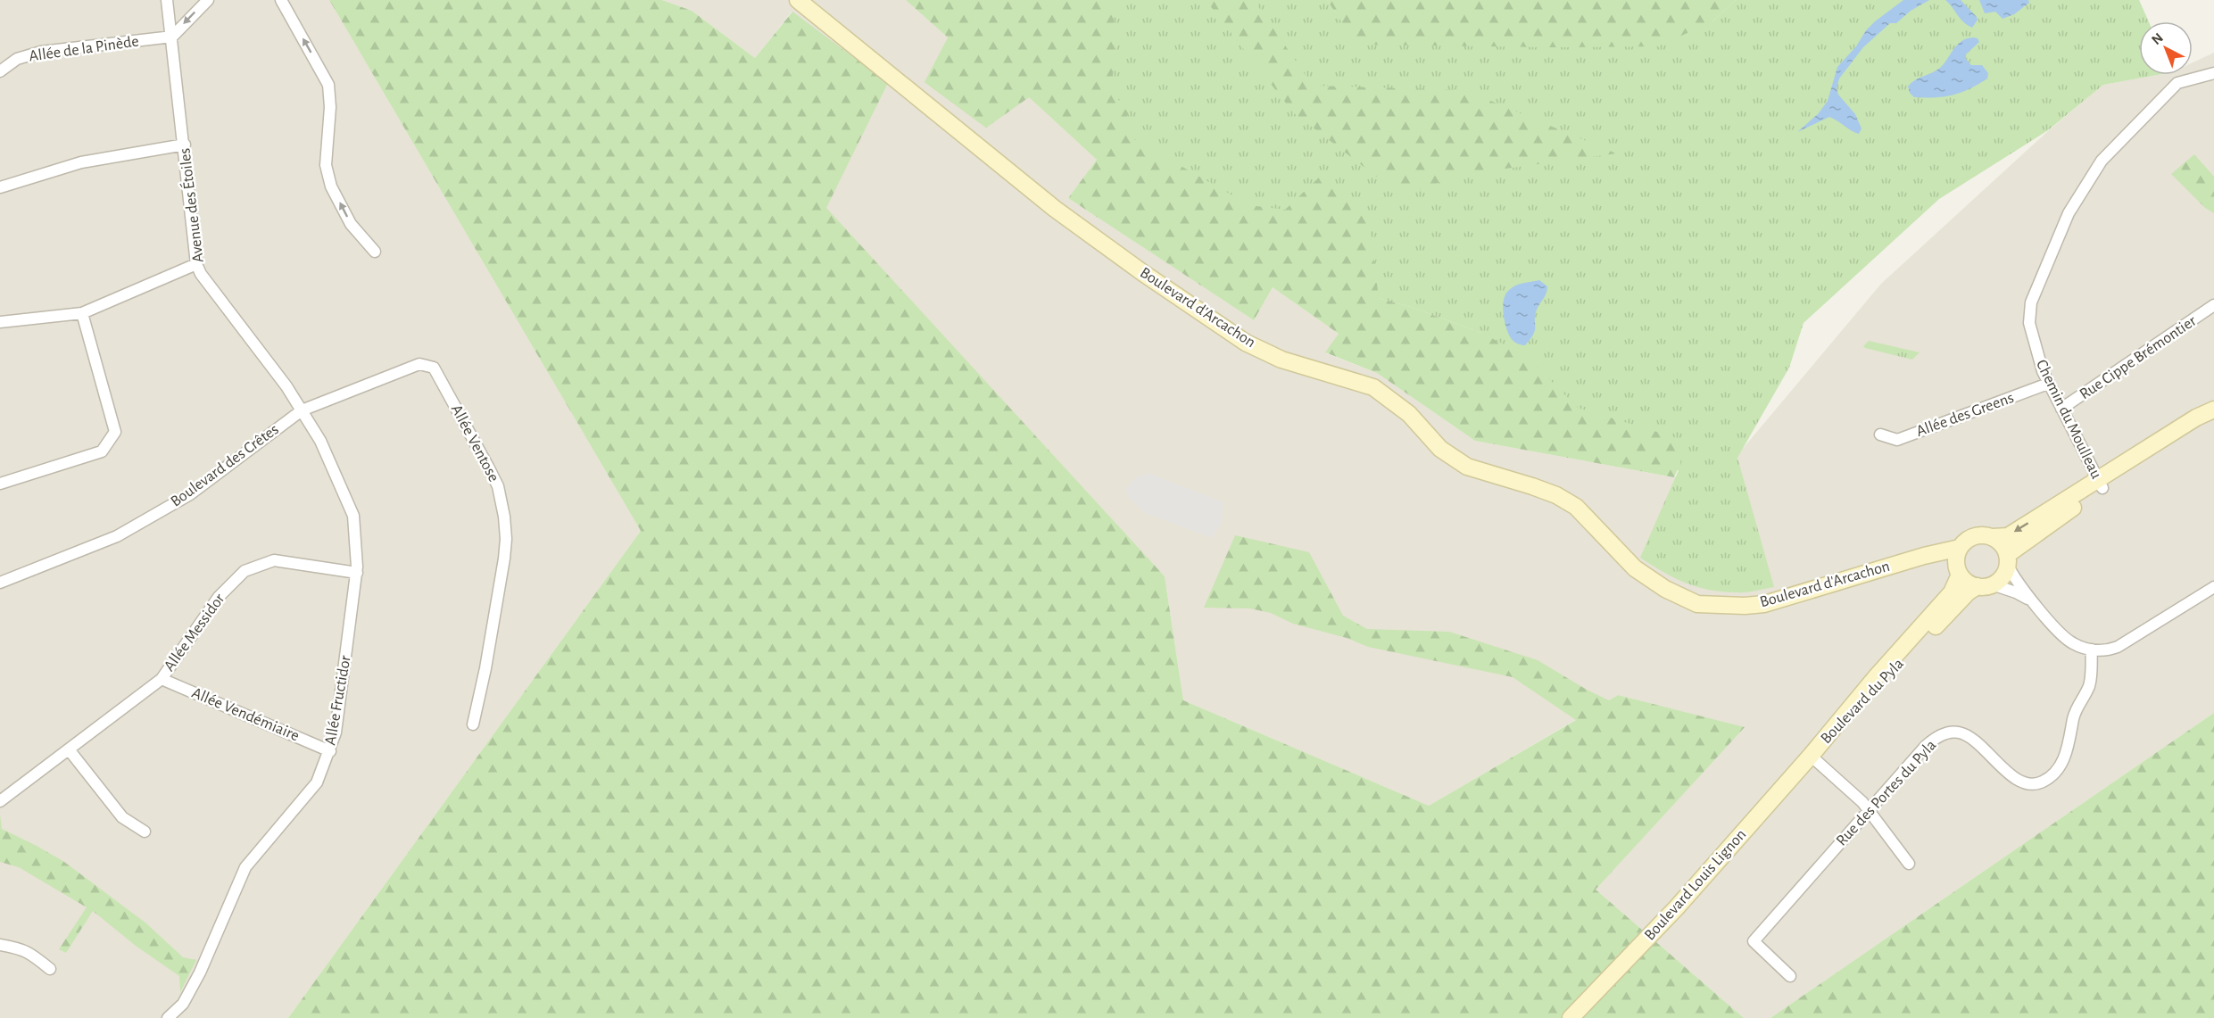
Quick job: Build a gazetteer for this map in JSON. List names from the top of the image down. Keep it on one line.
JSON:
{"streets":{"main road":["Boulevard d'Arcachon","Boulevard du Pyla","Boulevard Louis Lignon"],"street":["Allée de la Pinède","Avenue des Étoiles","Rue Cippe Brémontier","Allée des Greens","Chemin du Moulleau","Allée Ventose","Boulevard des Crêtes","Allée Messidor","Allée Fructidor","Allée Vendémiaire","Rue des Portes du Pyla"]},"crossings":[["Allée de la Pinède","Avenue des Étoiles"],["Avenue des Étoiles","Allée Ventose"],["Avenue des Étoiles","Boulevard des Crêtes"],["Avenue des Étoiles","Allée Fructidor"],["Boulevard d'Arcachon","Boulevard du Pyla"],["Rue Cippe Brémontier","Chemin du Moulleau"],["Allée des Greens","Chemin du Moulleau"],["Allée Ventose","Boulevard des Crêtes"],["Allée Ventose","Allée Fructidor"],["Boulevard des Crêtes","Allée Fructidor"],["Allée Messidor","Allée Fructidor"],["Allée Messidor","Allée Vendémiaire"],["Allée Fructidor","Allée Vendémiaire"],["Boulevard du Pyla","Boulevard Louis Lignon"]],"north":"top left"}
